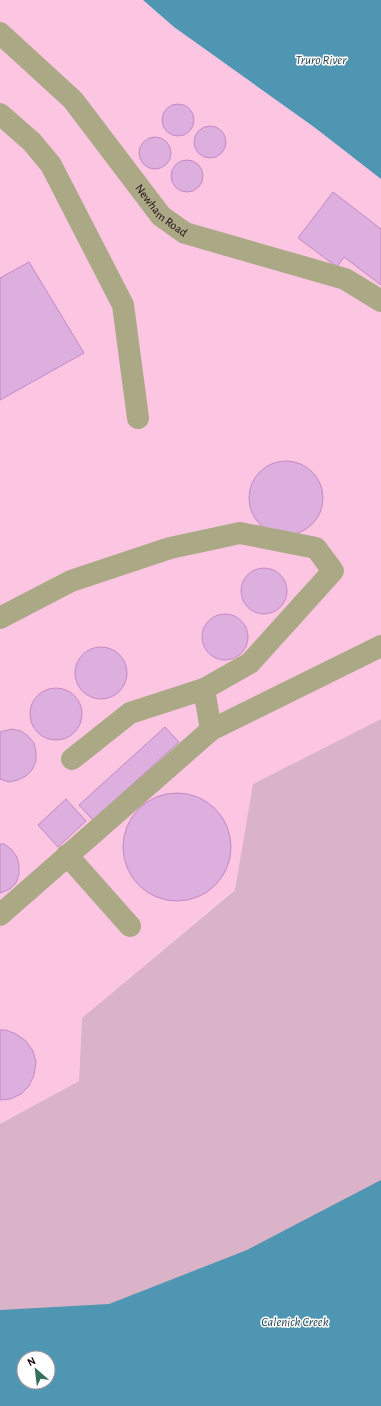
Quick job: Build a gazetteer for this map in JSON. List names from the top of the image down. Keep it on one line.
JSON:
{"streets":{"street":["Newham Road"]},"water":["Truro River","Calenick Creek"],"north":"top left"}
